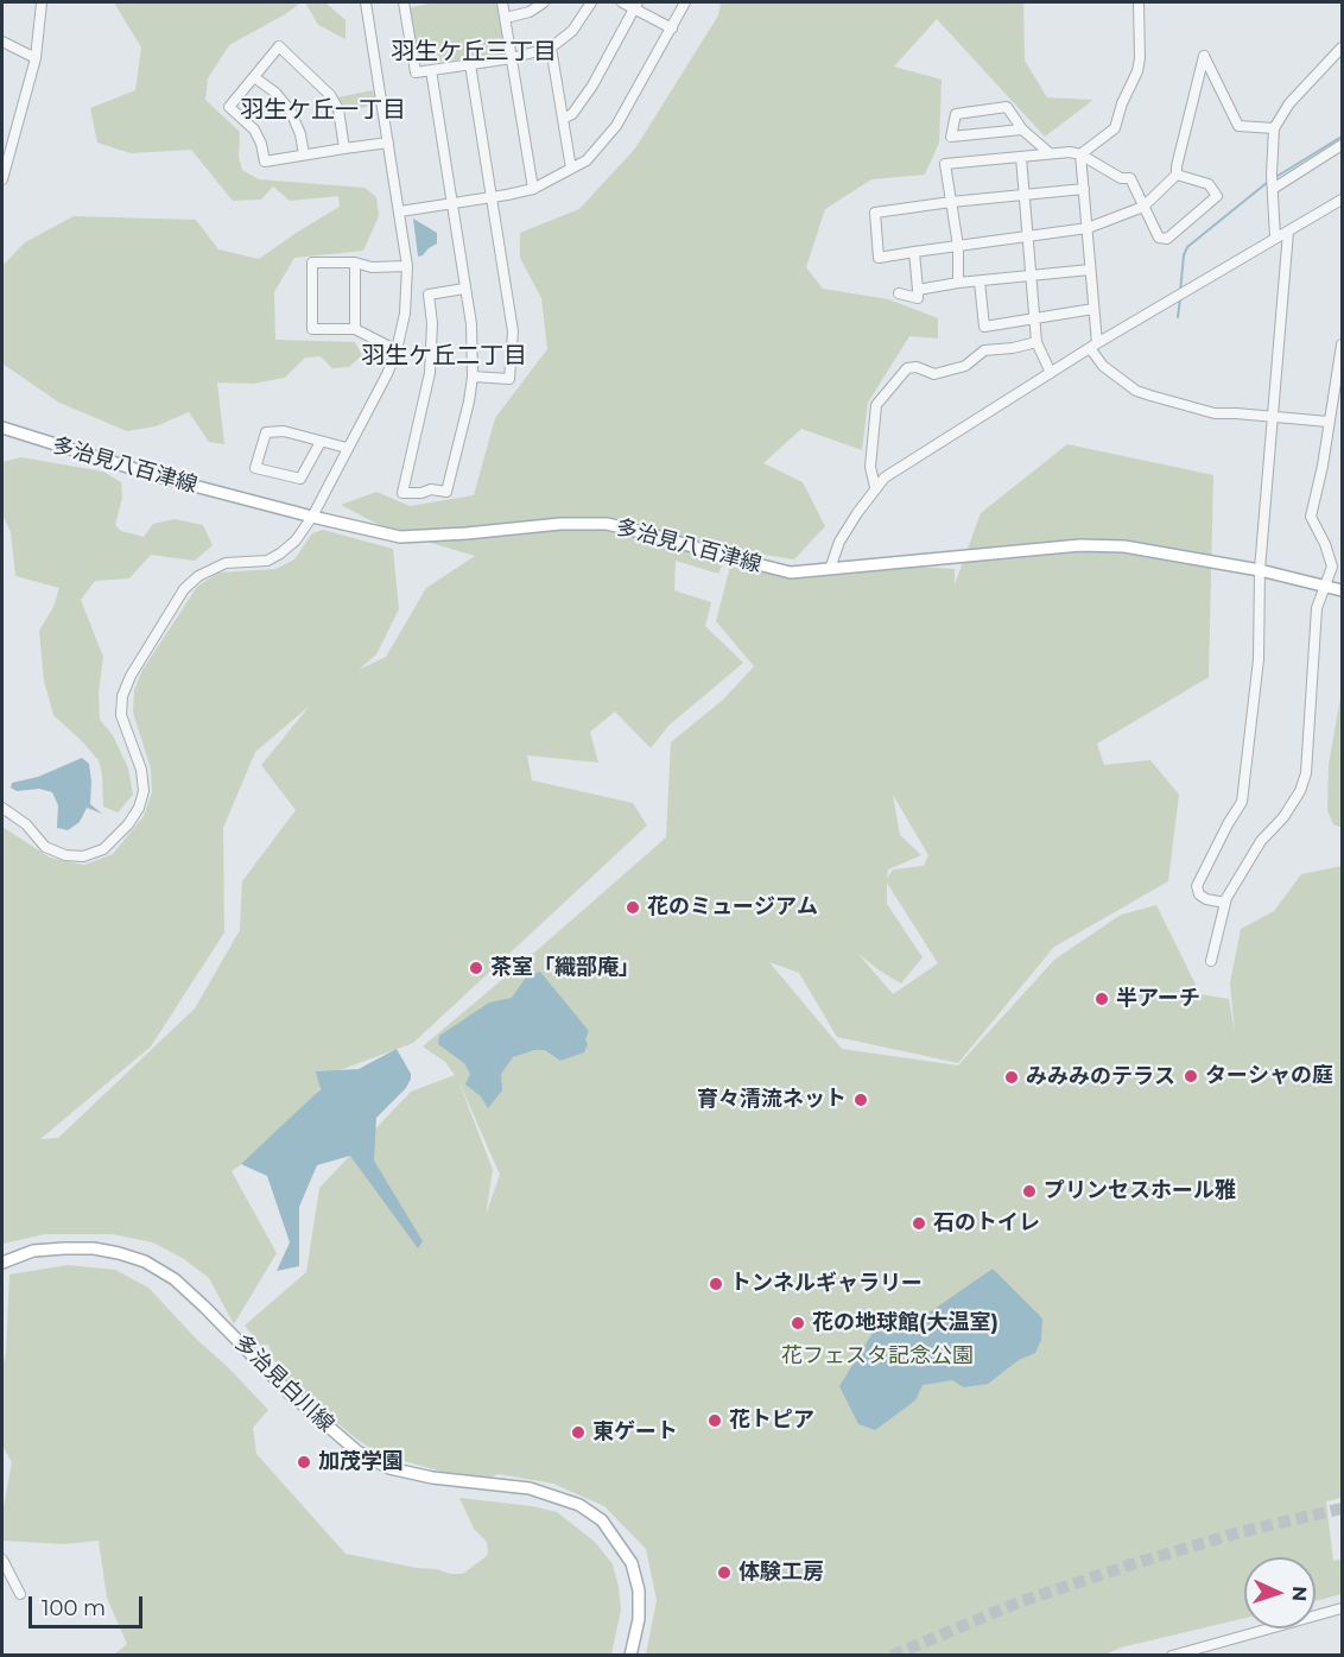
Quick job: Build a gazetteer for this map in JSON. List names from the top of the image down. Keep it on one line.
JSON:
{"streets":{"main road":["多治見八百津線","多治見白川線"]},"districts":["羽生ケ丘三丁目","羽生ケ丘一丁目","羽生ケ丘二丁目"],"parks":["花フェスタ記念公園"],"places":["花のミュージアム","茶室「織部庵」","半アーチ","ターシャの庭","みみみのテラス","育々清流ネット","プリンセスホール雅","石のトイレ","トンネルギャラリー","花の地球館(大温室)","花トピア","東ゲート","加茂学園","体験工房"],"scale_bar":"100 m","north":"right"}
